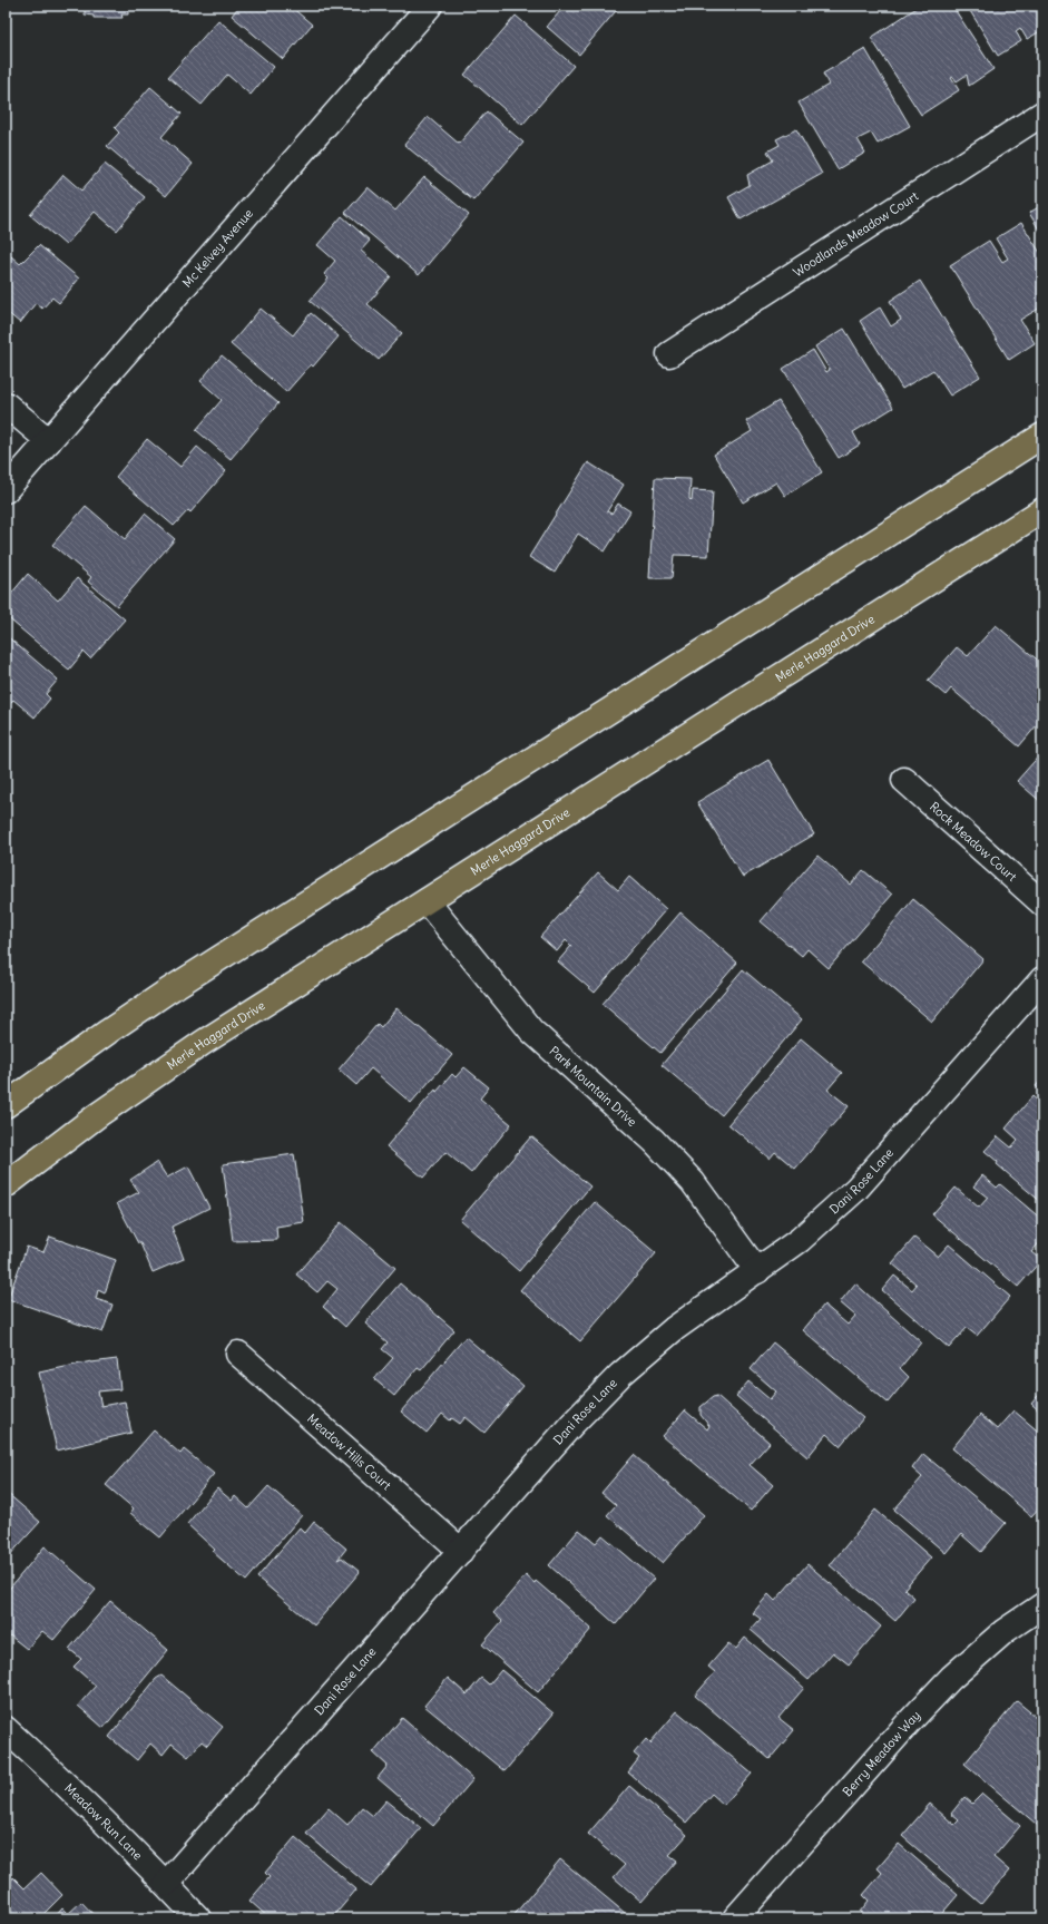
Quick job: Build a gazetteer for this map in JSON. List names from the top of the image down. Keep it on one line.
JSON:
{"streets":{"main road":["Merle Haggard Drive"],"street":["Woodlands Meadow Court","Mc Kelvey Avenue","Rock Meadow Court","Park Mountain Drive","Dani Rose Lane","Meadow Hills Court","Berry Meadow Way","Meadow Run Lane"]},"crossings":[["Merle Haggard Drive","Park Mountain Drive"],["Park Mountain Drive","Dani Rose Lane"],["Dani Rose Lane","Meadow Hills Court"],["Dani Rose Lane","Meadow Run Lane"]]}
